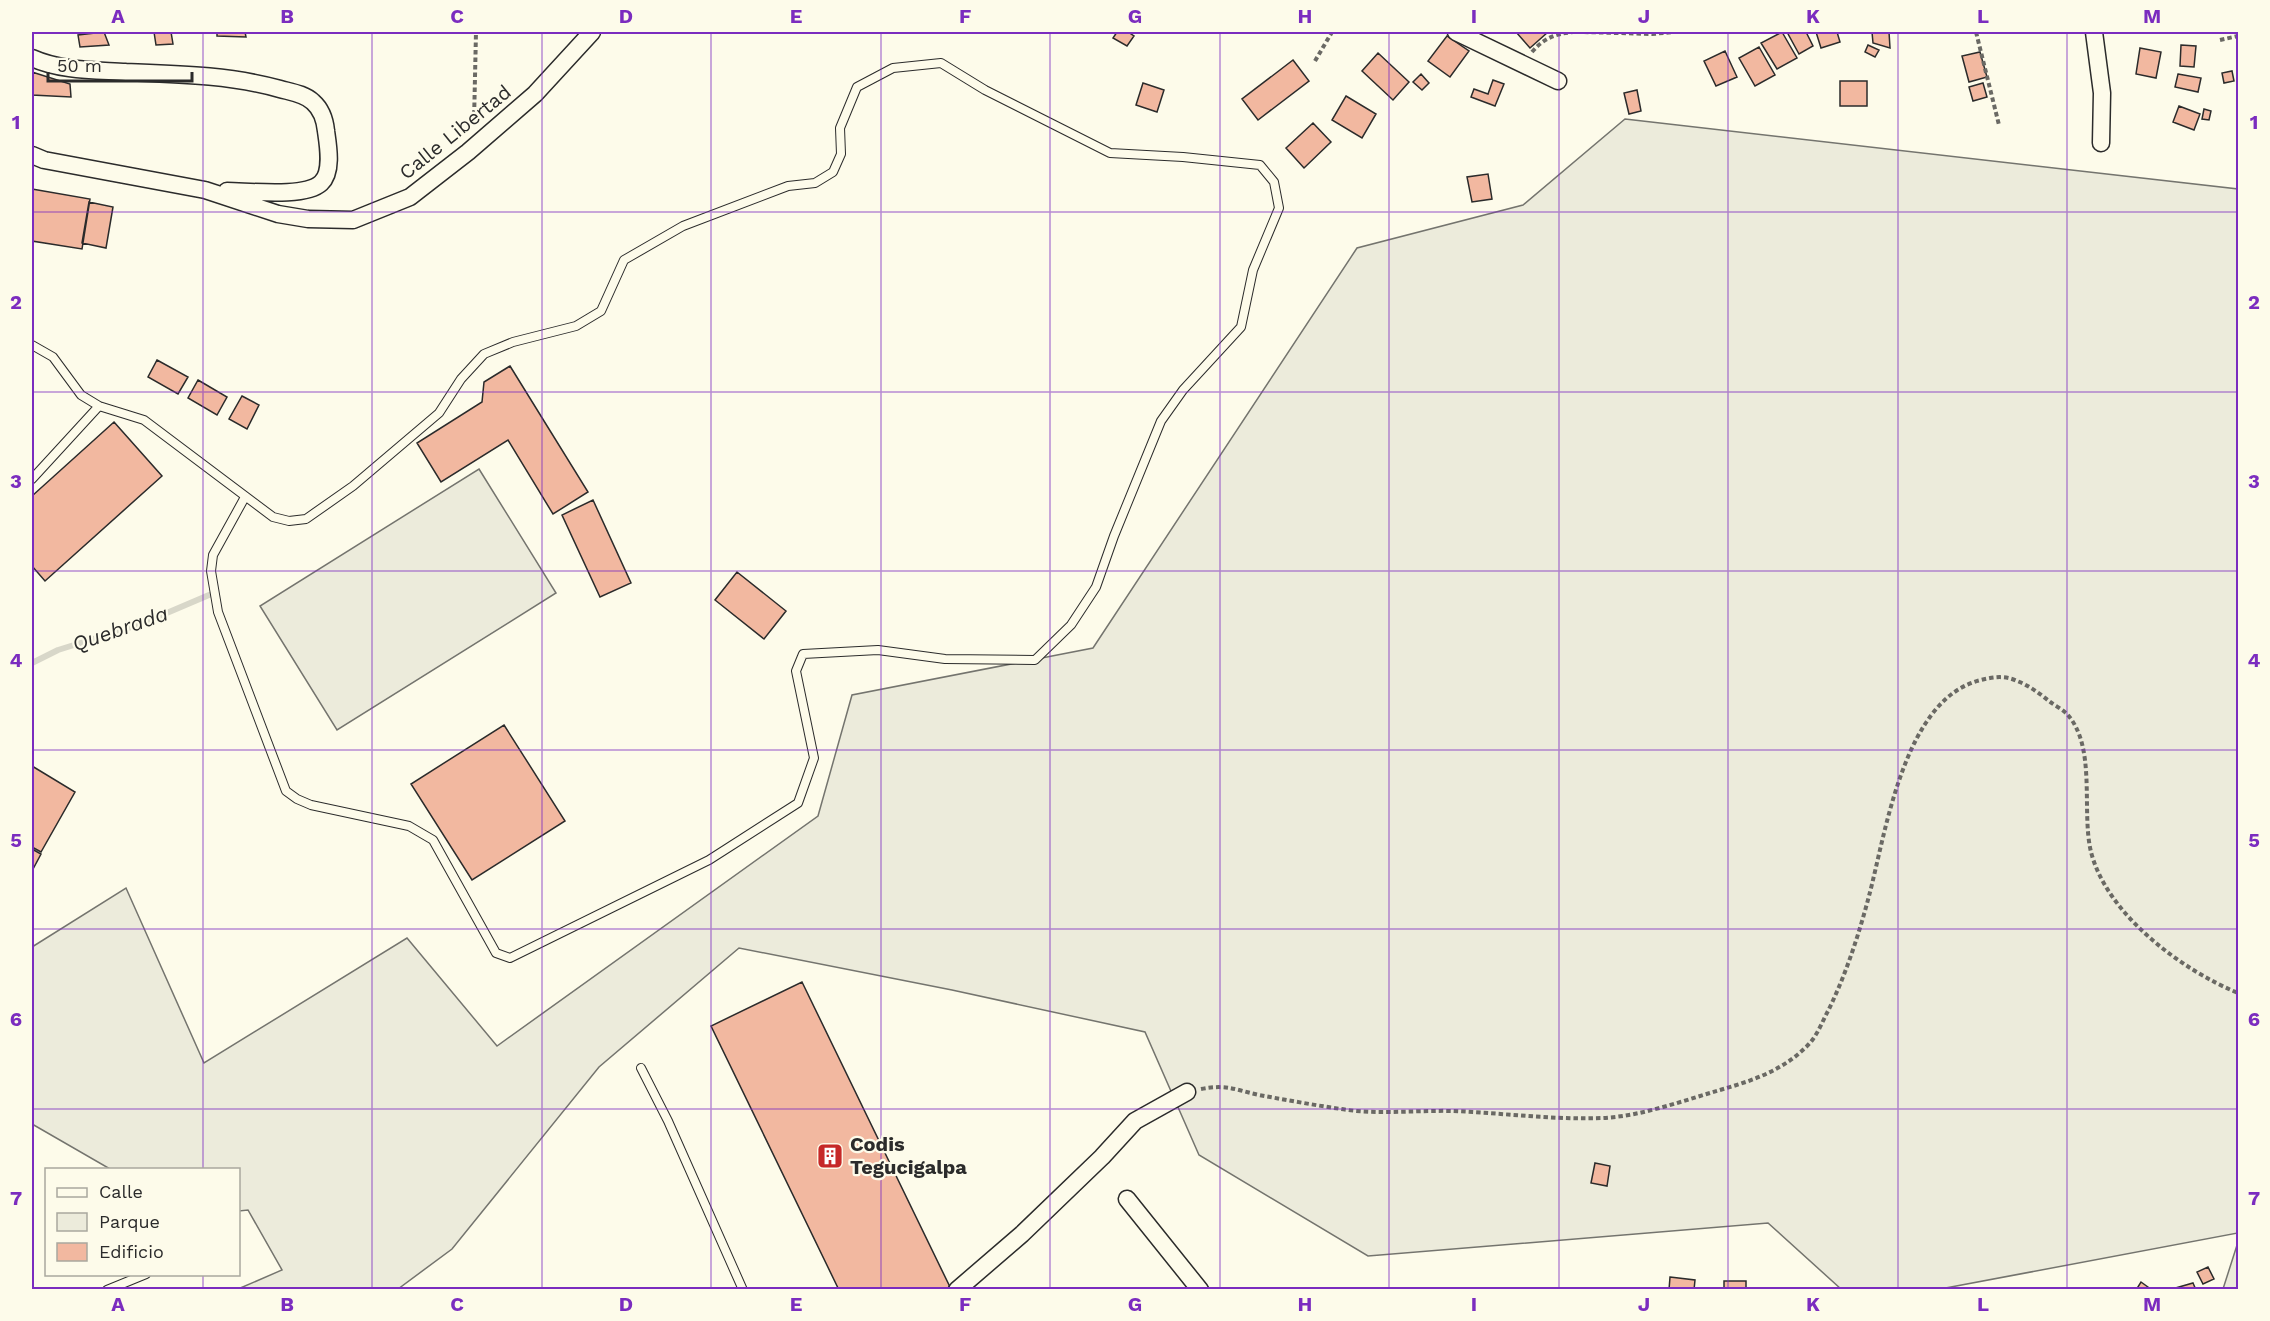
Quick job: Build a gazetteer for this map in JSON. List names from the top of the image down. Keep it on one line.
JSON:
{"streets":{"street":["Calle Libertad"]},"water":["Quebrada"],"places":{"building":["Codis Tegucigalpa"]},"legend":["Calle","Parque","Edificio"],"scale_bar":"50 m","grid":{"columns":["A","B","C","D","E","F","G","H","I","J","K","L","M"],"rows":["1","2","3","4","5","6","7"]}}
